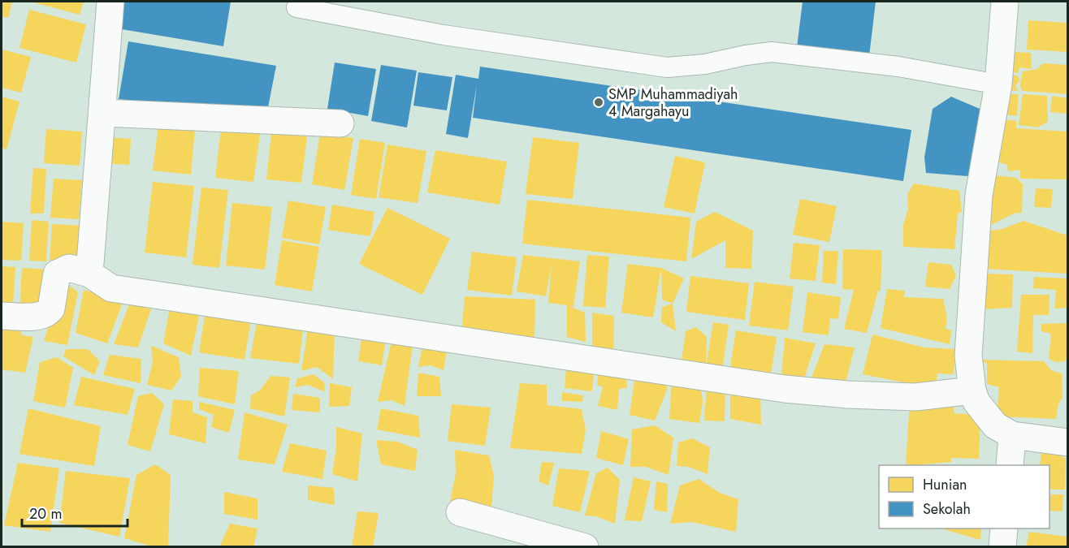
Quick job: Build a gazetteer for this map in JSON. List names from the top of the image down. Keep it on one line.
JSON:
{"places":["SMP Muhammadiyah 4 Margahayu"],"legend":["Hunian","Sekolah"],"scale_bar":"20 m"}
